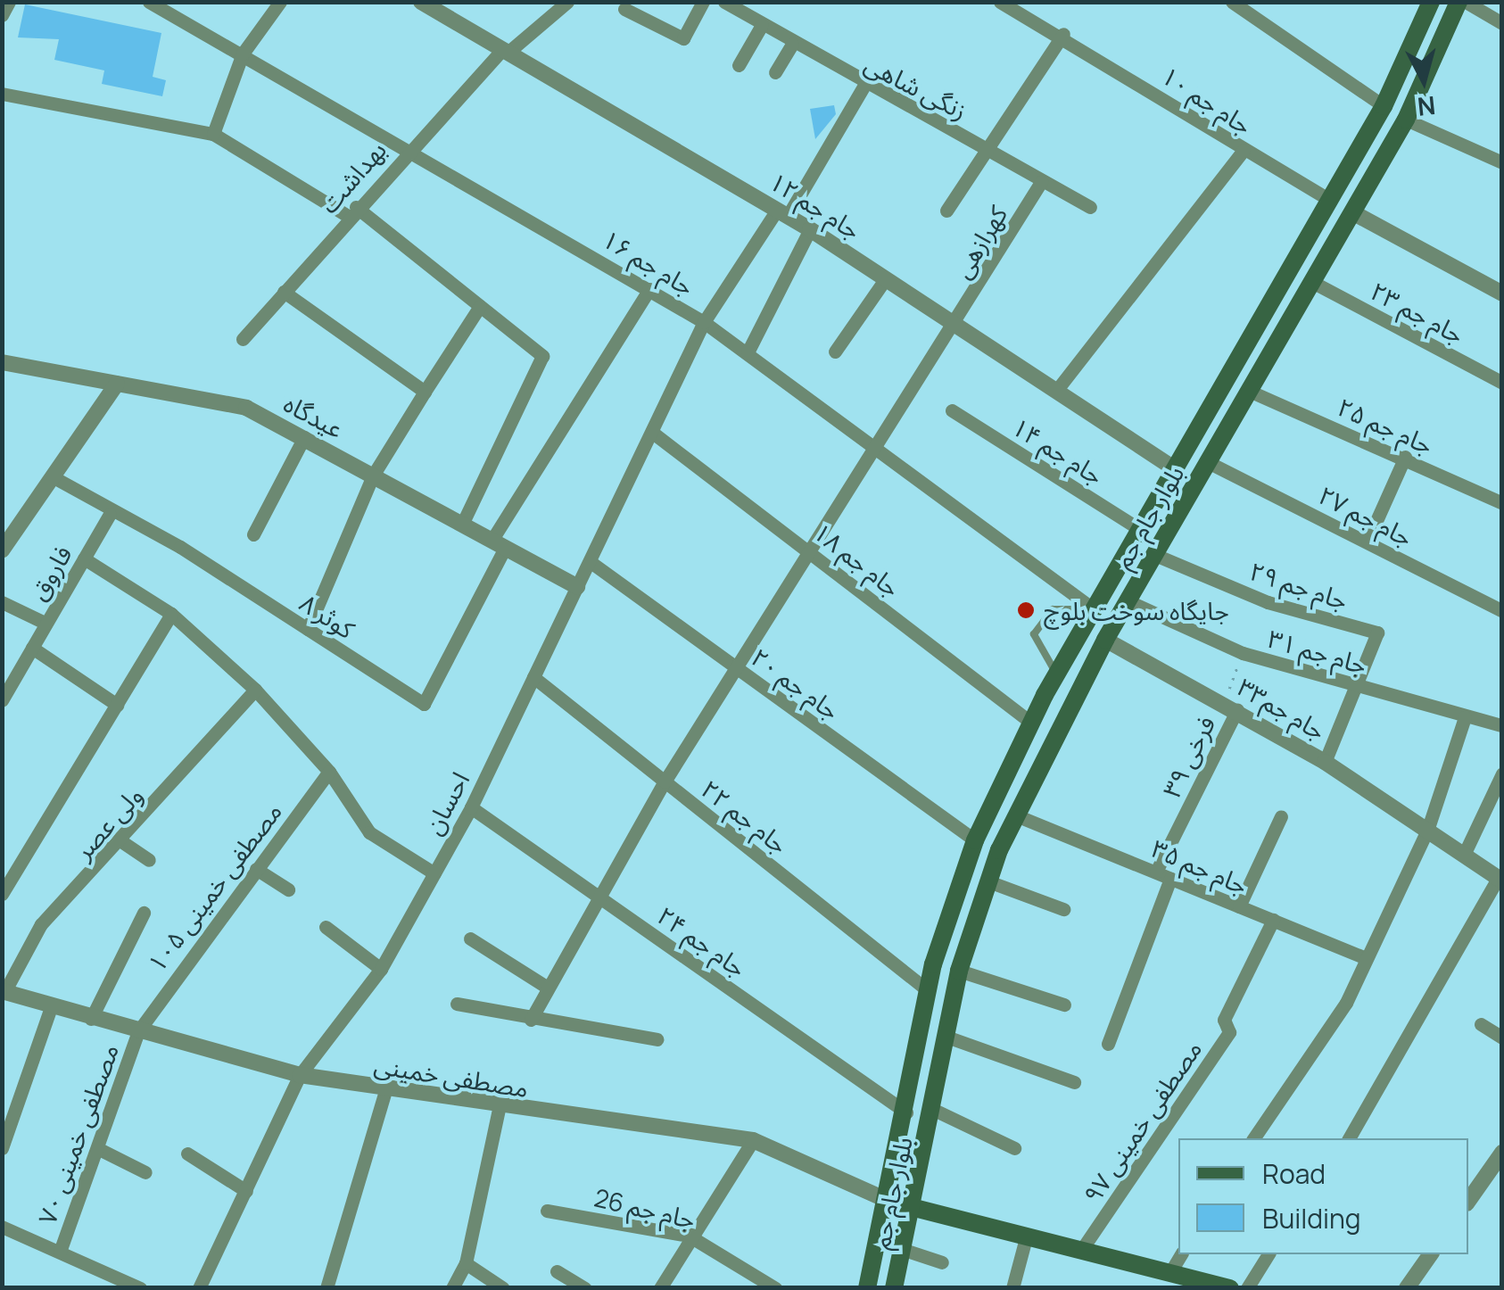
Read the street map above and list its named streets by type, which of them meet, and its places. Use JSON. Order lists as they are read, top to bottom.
{
  "streets": {
    "main road": ["بلوار جام جم"],
    "street": [
      "زنگی شاهی",
      "جام جم ۱۰",
      "بهداشت",
      "جام جم ۱۲",
      "کهرازهی",
      "جام جم ۱۶",
      "جام جم ۲۳",
      "عیدگاه",
      "جام جم ۲۵",
      "جام جم ۱۴",
      "جام جم ۲۷",
      "جام جم ۱۸",
      "فاروق",
      "جام جم ۲۹",
      "کوثر ۸",
      "جام جم ۳۱",
      "جام جم ۲۰",
      "جام جم۳۳",
      "فرخی ۳۹",
      "احسان",
      "جام جم ۲۲",
      "ولی عصر",
      "جام جم ۳۵",
      "مصطفی خمینی ۱۰۵",
      "جام جم ۲۴",
      "مصطفی خمینی",
      "مصطفی خمینی ۹۷",
      "مصطفی خمینی ۷۰",
      "جام جم 26"
    ]
  },
  "crossings": [
    ["زنگی شاهی", "کهرازهی"],
    ["زنگی شاهی", "احسان"],
    ["جام جم ۱۰", "بلوار جام جم"],
    ["بهداشت", "جام جم ۱۲"],
    ["بهداشت", "جام جم ۱۶"],
    ["جام جم ۱۲", "کهرازهی"],
    ["جام جم ۱۲", "بلوار جام جم"],
    ["جام جم ۱۲", "احسان"],
    ["کهرازهی", "جام جم ۱۶"],
    ["کهرازهی", "جام جم ۱۸"],
    ["کهرازهی", "جام جم ۲۰"],
    ["کهرازهی", "جام جم ۲۲"],
    ["کهرازهی", "جام جم ۲۴"],
    ["جام جم ۱۶", "بلوار جام جم"],
    ["جام جم ۱۶", "احسان"],
    ["جام جم ۲۳", "بلوار جام جم"],
    ["عیدگاه", "کوثر ۸"],
    ["عیدگاه", "احسان"],
    ["جام جم ۲۵", "بلوار جام جم"],
    ["جام جم ۱۴", "بلوار جام جم"],
    ["جام جم ۲۷", "بلوار جام جم"],
    ["بلوار جام جم", "جام جم ۱۸"],
    ["بلوار جام جم", "جام جم ۲۹"],
    ["بلوار جام جم", "جام جم ۳۱"],
    ["بلوار جام جم", "جام جم ۲۰"],
    ["بلوار جام جم", "جام جم۳۳"],
    ["بلوار جام جم", "جام جم ۲۲"],
    ["بلوار جام جم", "جام جم ۳۵"],
    ["بلوار جام جم", "جام جم ۲۴"],
    ["بلوار جام جم", "مصطفی خمینی"],
    ["جام جم ۱۸", "احسان"],
    ["فاروق", "کوثر ۸"],
    ["جام جم ۲۹", "جام جم ۳۱"],
    ["جام جم ۲۰", "احسان"],
    ["جام جم۳۳", "فرخی ۳۹"],
    ["فرخی ۳۹", "جام جم ۳۵"],
    ["احسان", "جام جم ۲۲"],
    ["احسان", "جام جم ۲۴"],
    ["احسان", "مصطفی خمینی"],
    ["ولی عصر", "مصطفی خمینی"],
    ["جام جم ۳۵", "مصطفی خمینی ۹۷"],
    ["مصطفی خمینی ۱۰۵", "مصطفی خمینی"],
    ["مصطفی خمینی ۱۰۵", "مصطفی خمینی ۷۰"],
    ["مصطفی خمینی", "مصطفی خمینی ۷۰"]
  ],
  "places": ["جایگاه سوخت بلوچ"],
  "legend": ["Road", "Building"],
  "north": "bottom"
}
